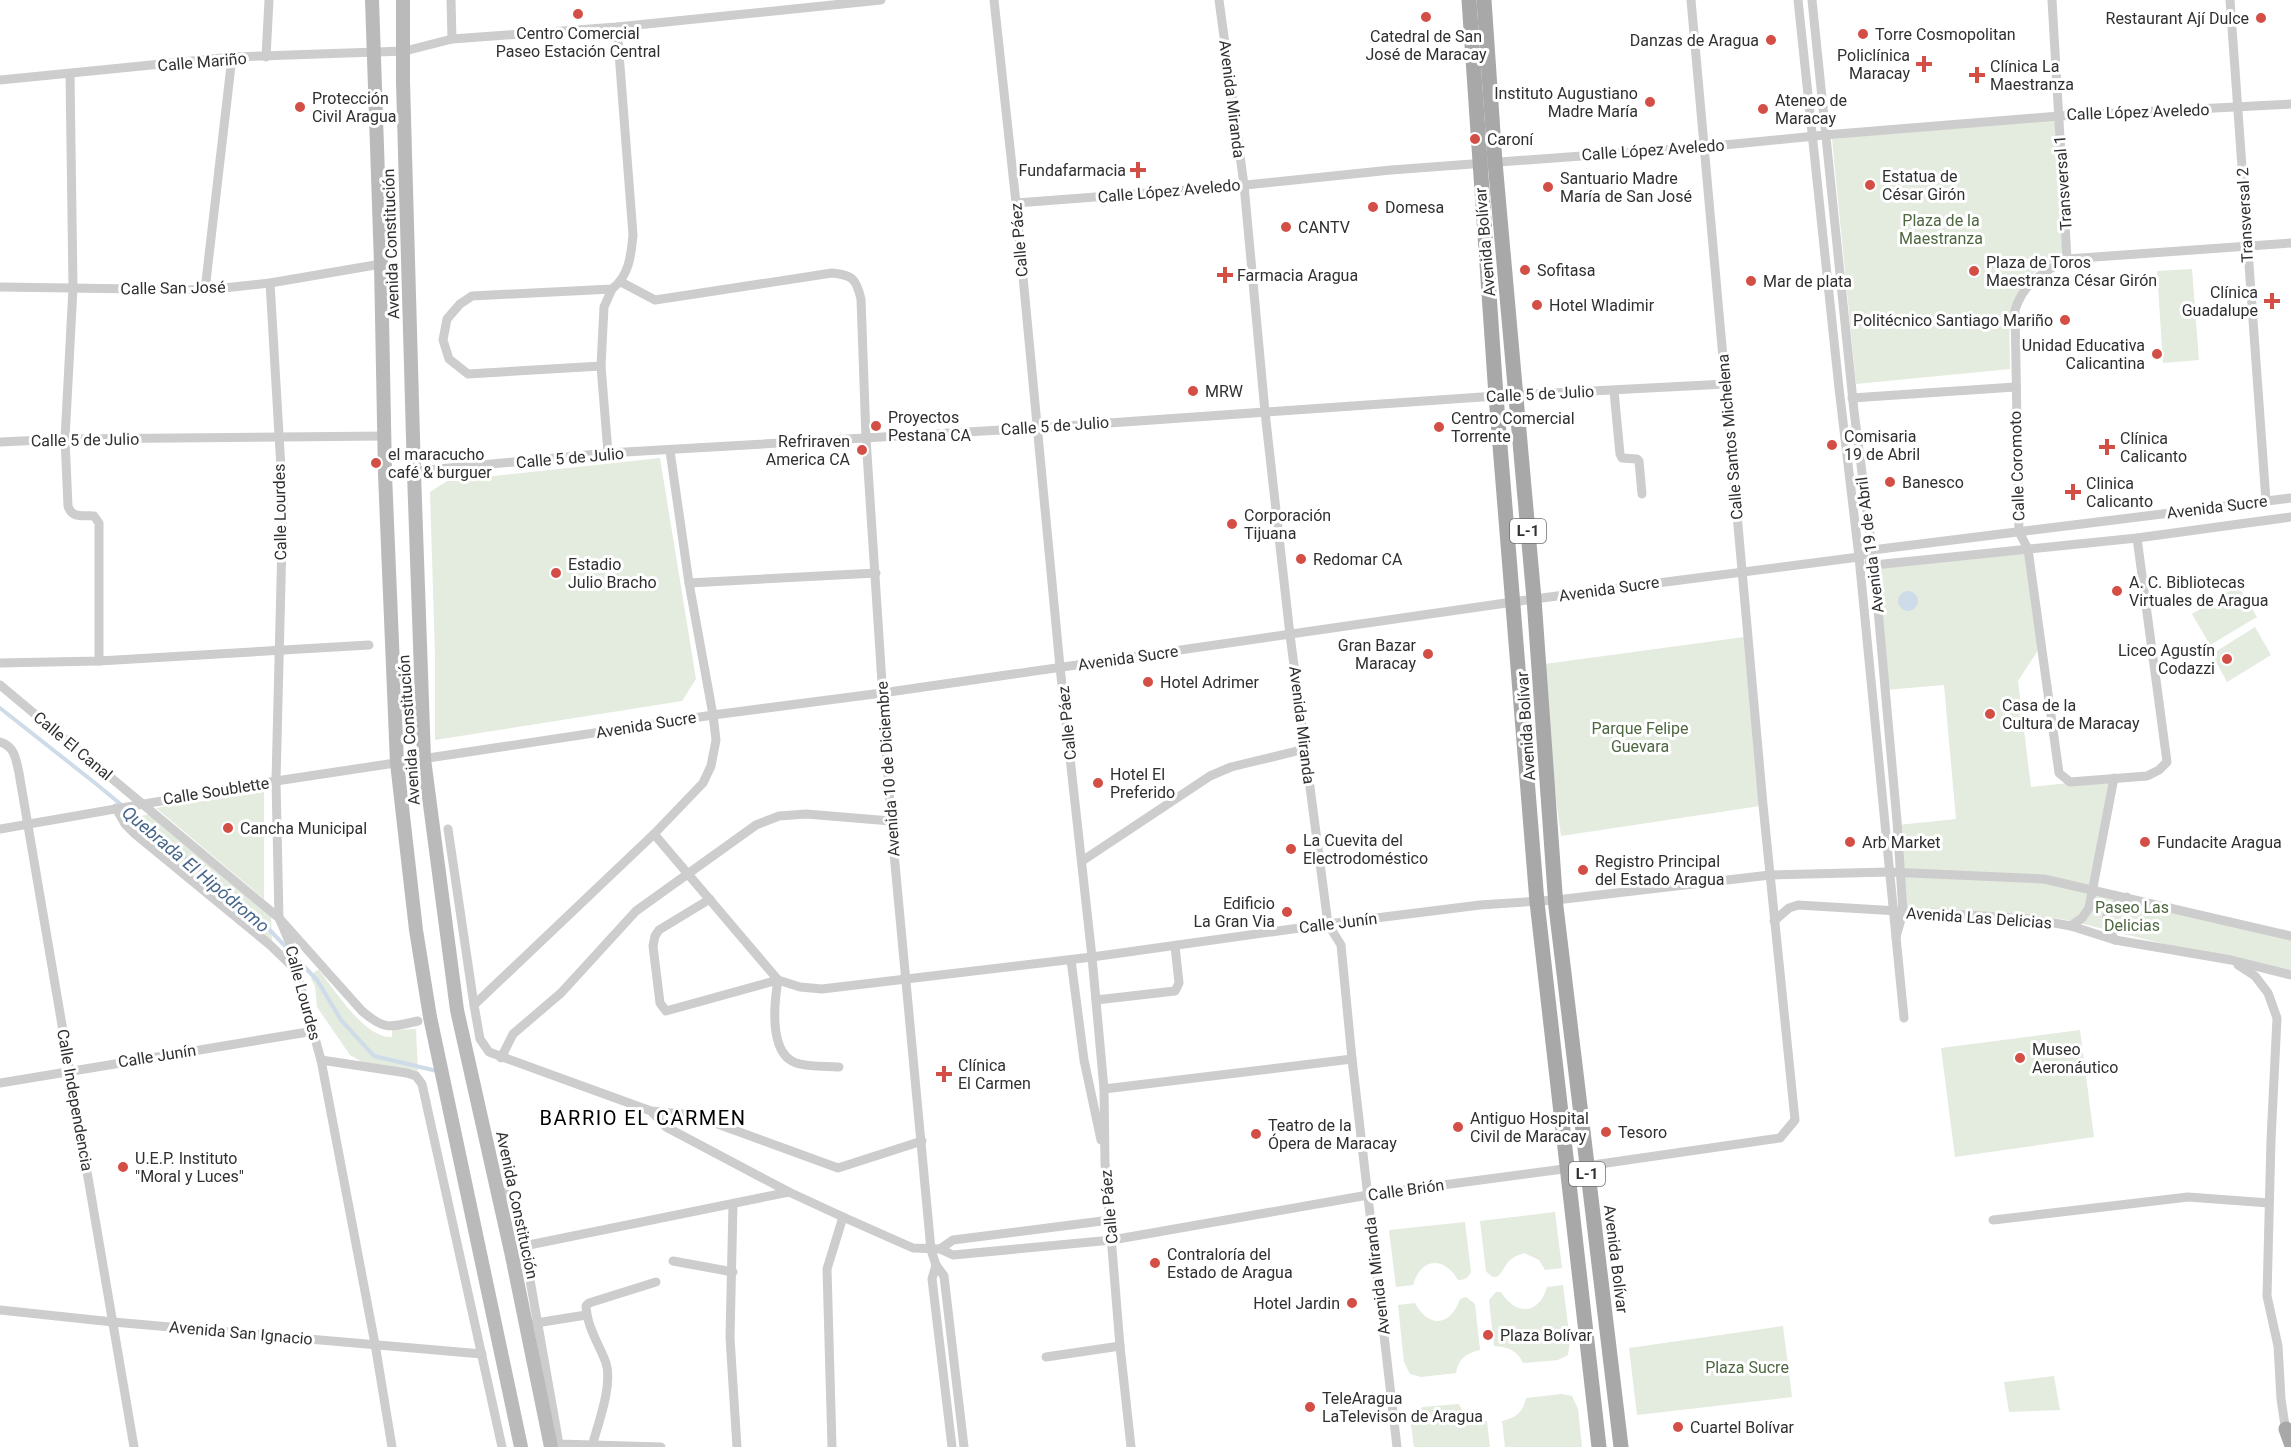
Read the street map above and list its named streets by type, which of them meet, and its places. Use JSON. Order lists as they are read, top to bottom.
{
  "streets": {
    "main road": ["Avenida Bolívar", "L-1"],
    "street": [
      "Calle Mariño",
      "Avenida Miranda",
      "Calle López Aveledo",
      "Transversal 1",
      "Transversal 2",
      "Calle Páez",
      "Avenida Constitución",
      "Calle San José",
      "Calle 5 de Julio",
      "Calle Santos Michelena",
      "Calle Coromoto",
      "Avenida Sucre",
      "Calle Lourdes",
      "Avenida 19 de Abril",
      "Calle El Canal",
      "Avenida 10 de Diciembre",
      "Calle Soublette",
      "Avenida Las Delicias",
      "Calle Junín",
      "Calle Independencia",
      "Calle Brión",
      "Avenida San Ignacio"
    ]
  },
  "crossings": [
    ["Calle Mariño", "Avenida Constitución"],
    ["Avenida Miranda", "Calle López Aveledo"],
    ["Avenida Miranda", "Calle 5 de Julio"],
    ["Avenida Miranda", "Avenida Sucre"],
    ["Avenida Miranda", "Calle Junín"],
    ["Avenida Miranda", "Calle Brión"],
    ["Calle López Aveledo", "Transversal 1"],
    ["Calle López Aveledo", "Transversal 2"],
    ["Calle López Aveledo", "Calle Páez"],
    ["Calle López Aveledo", "Avenida Bolívar"],
    ["Calle López Aveledo", "Calle Santos Michelena"],
    ["Calle López Aveledo", "Avenida 19 de Abril"],
    ["Transversal 1", "Calle Coromoto"],
    ["Transversal 2", "Calle Coromoto"],
    ["Transversal 2", "Avenida Sucre"],
    ["Calle Páez", "Calle 5 de Julio"],
    ["Calle Páez", "Avenida Sucre"],
    ["Calle Páez", "Calle Junín"],
    ["Calle Páez", "Calle Brión"],
    ["Avenida Bolívar", "Calle 5 de Julio"],
    ["Avenida Bolívar", "Avenida Sucre"],
    ["Avenida Bolívar", "Calle Junín"],
    ["Avenida Bolívar", "Calle Brión"],
    ["Avenida Constitución", "Calle San José"],
    ["Avenida Constitución", "Calle 5 de Julio"],
    ["Avenida Constitución", "Avenida Sucre"],
    ["Avenida Constitución", "Calle Soublette"],
    ["Calle San José", "Calle Lourdes"],
    ["Calle 5 de Julio", "Calle Santos Michelena"],
    ["Calle 5 de Julio", "Calle Lourdes"],
    ["Calle 5 de Julio", "Avenida 10 de Diciembre"],
    ["Calle Santos Michelena", "Avenida Sucre"],
    ["Calle Santos Michelena", "Calle Junín"],
    ["Calle Santos Michelena", "Calle Brión"],
    ["Calle Coromoto", "Avenida Sucre"],
    ["Avenida Sucre", "Avenida 19 de Abril"],
    ["Avenida Sucre", "Avenida 10 de Diciembre"],
    ["Avenida Sucre", "Calle Soublette"],
    ["Calle Lourdes", "Calle El Canal"],
    ["Calle Lourdes", "Calle Soublette"],
    ["Calle Lourdes", "Calle Junín"],
    ["Calle Lourdes", "Avenida San Ignacio"],
    ["Avenida 19 de Abril", "Avenida Las Delicias"],
    ["Calle El Canal", "Calle Soublette"],
    ["Avenida 10 de Diciembre", "Calle Junín"],
    ["Avenida 10 de Diciembre", "Calle Brión"],
    ["Calle Soublette", "Calle Independencia"],
    ["Avenida Las Delicias", "Calle Brión"],
    ["Calle Junín", "Calle Independencia"],
    ["Calle Junín", "Calle Brión"],
    ["Calle Independencia", "Avenida San Ignacio"]
  ],
  "districts": ["BARRIO EL CARMEN"],
  "water": ["Quebrada El Hipódromo"],
  "parks": [
    "Plaza de la Maestranza",
    "Parque Felipe Guevara",
    "Paseo Las Delicias",
    "Plaza Sucre"
  ],
  "places": {
    "other": [
      "Centro Comercial Paseo Estación Central",
      "Catedral de San José de Maracay",
      "Restaurant Ají Dulce",
      "Torre Cosmopolitan",
      "Danzas de Aragua",
      "Instituto Augustiano Madre María",
      "Protección Civil Aragua",
      "Ateneo de Maracay",
      "Caroní",
      "Estatua de César Girón",
      "Santuario Madre María de San José",
      "Domesa",
      "CANTV",
      "Sofitasa",
      "Plaza de Toros Maestranza César Girón",
      "Mar de plata",
      "Hotel Wladimir",
      "Politécnico Santiago Mariño",
      "Unidad Educativa Calicantina",
      "MRW",
      "Proyectos Pestana CA",
      "Centro Comercial Torrente",
      "Comisaria 19 de Abril",
      "Refriraven America CA",
      "el maracucho café & burguer",
      "Banesco",
      "Corporación Tijuana",
      "Redomar CA",
      "Estadio Julio Bracho",
      "A. C. Bibliotecas Virtuales de Aragua",
      "Gran Bazar Maracay",
      "Liceo Agustín Codazzi",
      "Hotel Adrimer",
      "Casa de la Cultura de Maracay",
      "Hotel El Preferido",
      "Cancha Municipal",
      "Arb Market",
      "Fundacite Aragua",
      "La Cuevita del Electrodoméstico",
      "Registro Principal del Estado Aragua",
      "Edificio La Gran Via",
      "Museo Aeronáutico",
      "Antiguo Hospital Civil de Maracay",
      "Tesoro",
      "Teatro de la Ópera de Maracay",
      "U.E.P. Instituto \"Moral y Luces\"",
      "Contraloría del Estado de Aragua",
      "Hotel Jardin",
      "Plaza Bolívar",
      "TeleAragua LaTelevison de Aragua",
      "Cuartel Bolívar"
    ],
    "health": [
      "Policlínica Maracay",
      "Clínica La Maestranza",
      "Fundafarmacia",
      "Farmacia Aragua",
      "Clínica Guadalupe",
      "Clínica Calicanto",
      "Clinica Calicanto",
      "Clínica El Carmen"
    ]
  }
}
